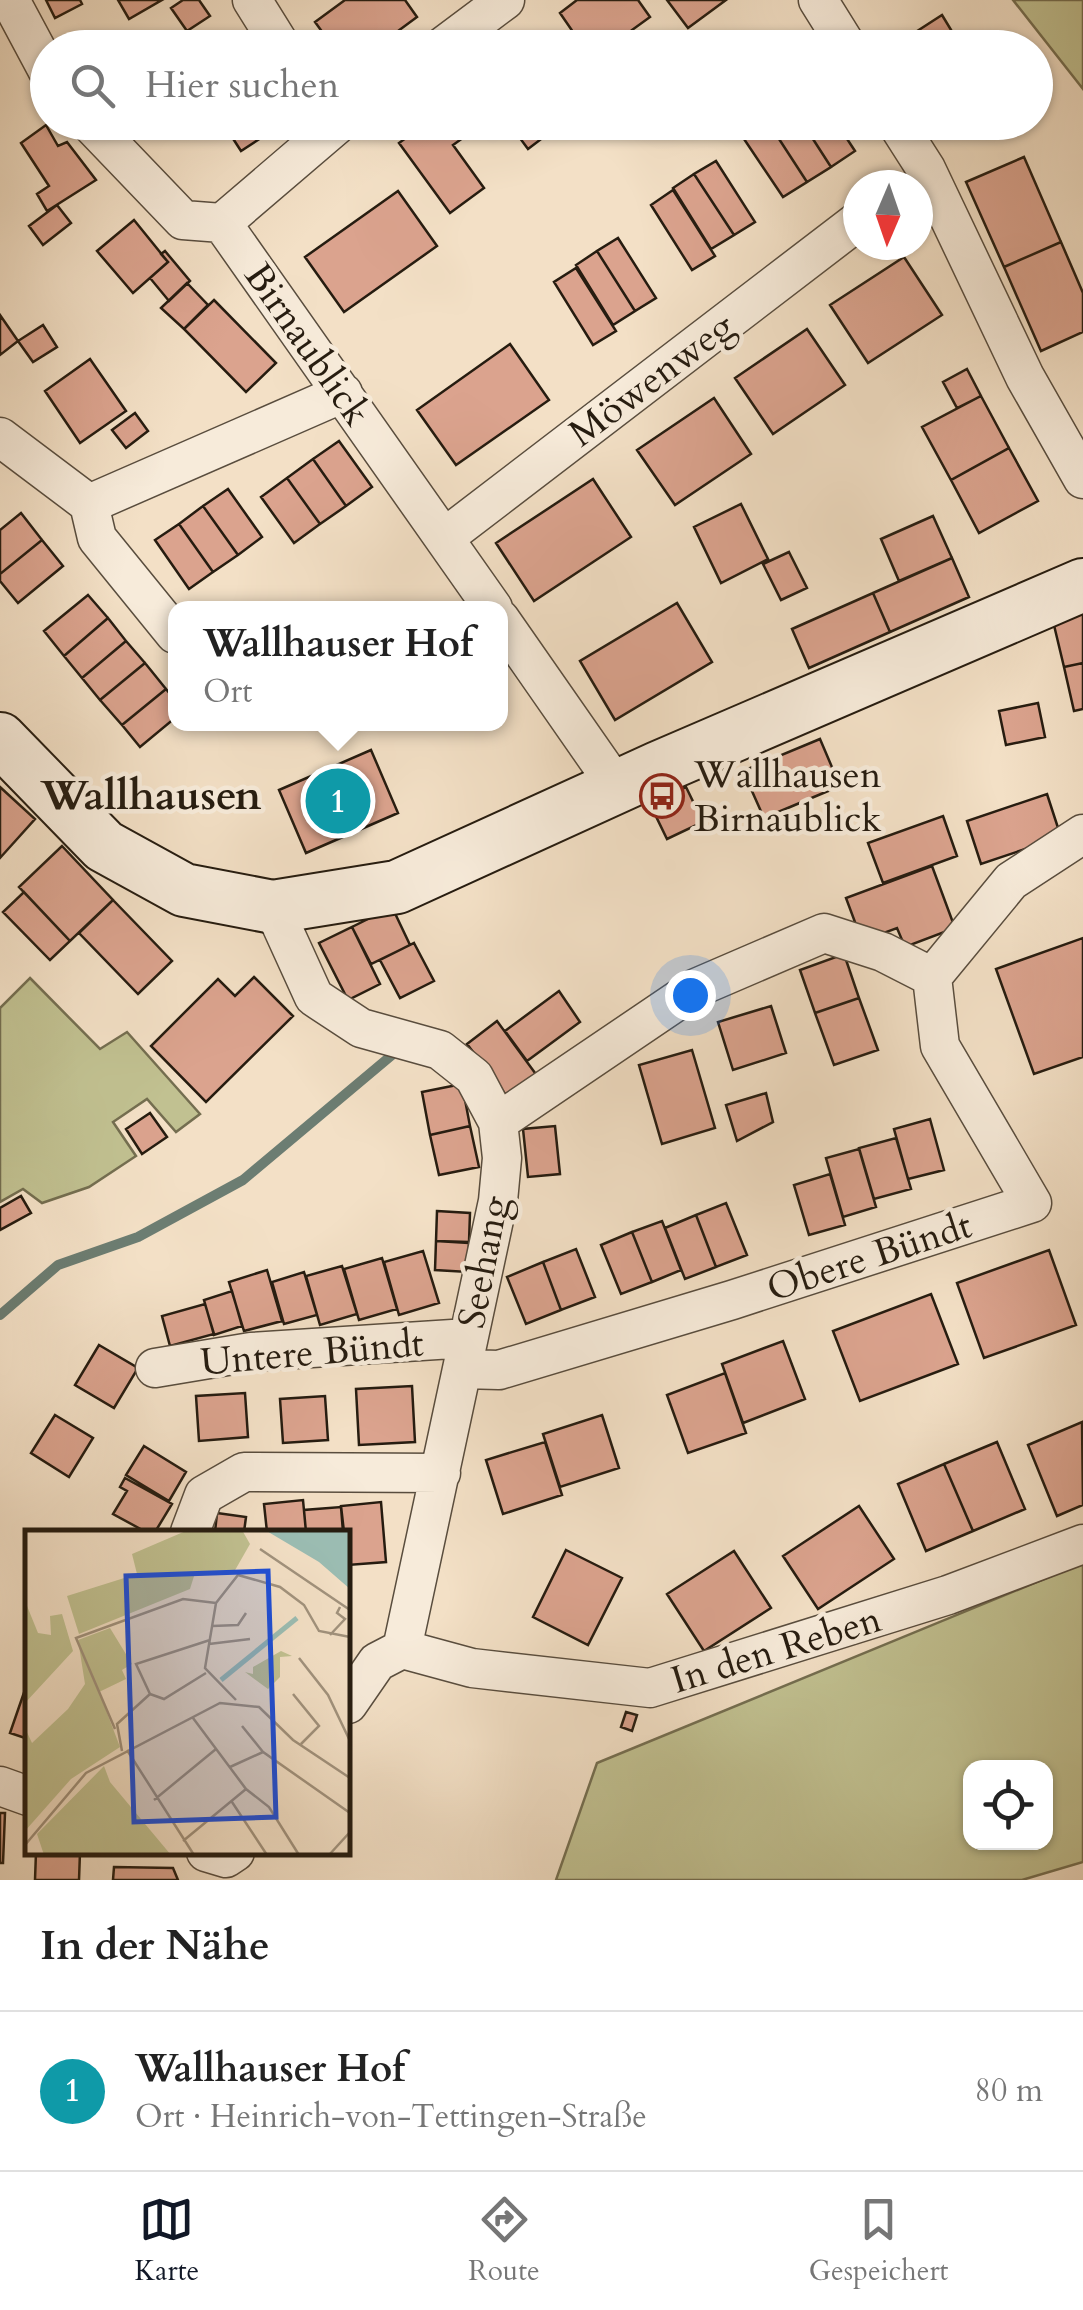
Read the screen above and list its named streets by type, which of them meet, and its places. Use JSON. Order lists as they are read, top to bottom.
{
  "streets": {
    "street": [
      "Birnaublick",
      "Möwenweg",
      "Obere Bündt",
      "Seehang",
      "Untere Bündt",
      "In den Reben"
    ]
  },
  "crossings": [
    ["Birnaublick", "Möwenweg"],
    ["Obere Bündt", "Seehang"],
    ["Obere Bündt", "Untere Bündt"],
    ["Seehang", "Untere Bündt"],
    ["Seehang", "In den Reben"]
  ],
  "districts": ["Wallhausen"],
  "places": {
    "bus stop": ["Wallhausen Birnaublick"]
  },
  "north": "bottom",
  "page": {
    "search": "Hier suchen",
    "popup": ["Wallhauser Hof", "Ort"],
    "pins": "1",
    "heading": "In der Nähe",
    "list": [
      {
        "mark": "1",
        "name": "Wallhauser Hof",
        "note": "Ort · Heinrich-von-Tettingen-Straße",
        "value": "80 m"
      }
    ],
    "nav": ["Karte", "Route", "Gespeichert"]
  }
}
